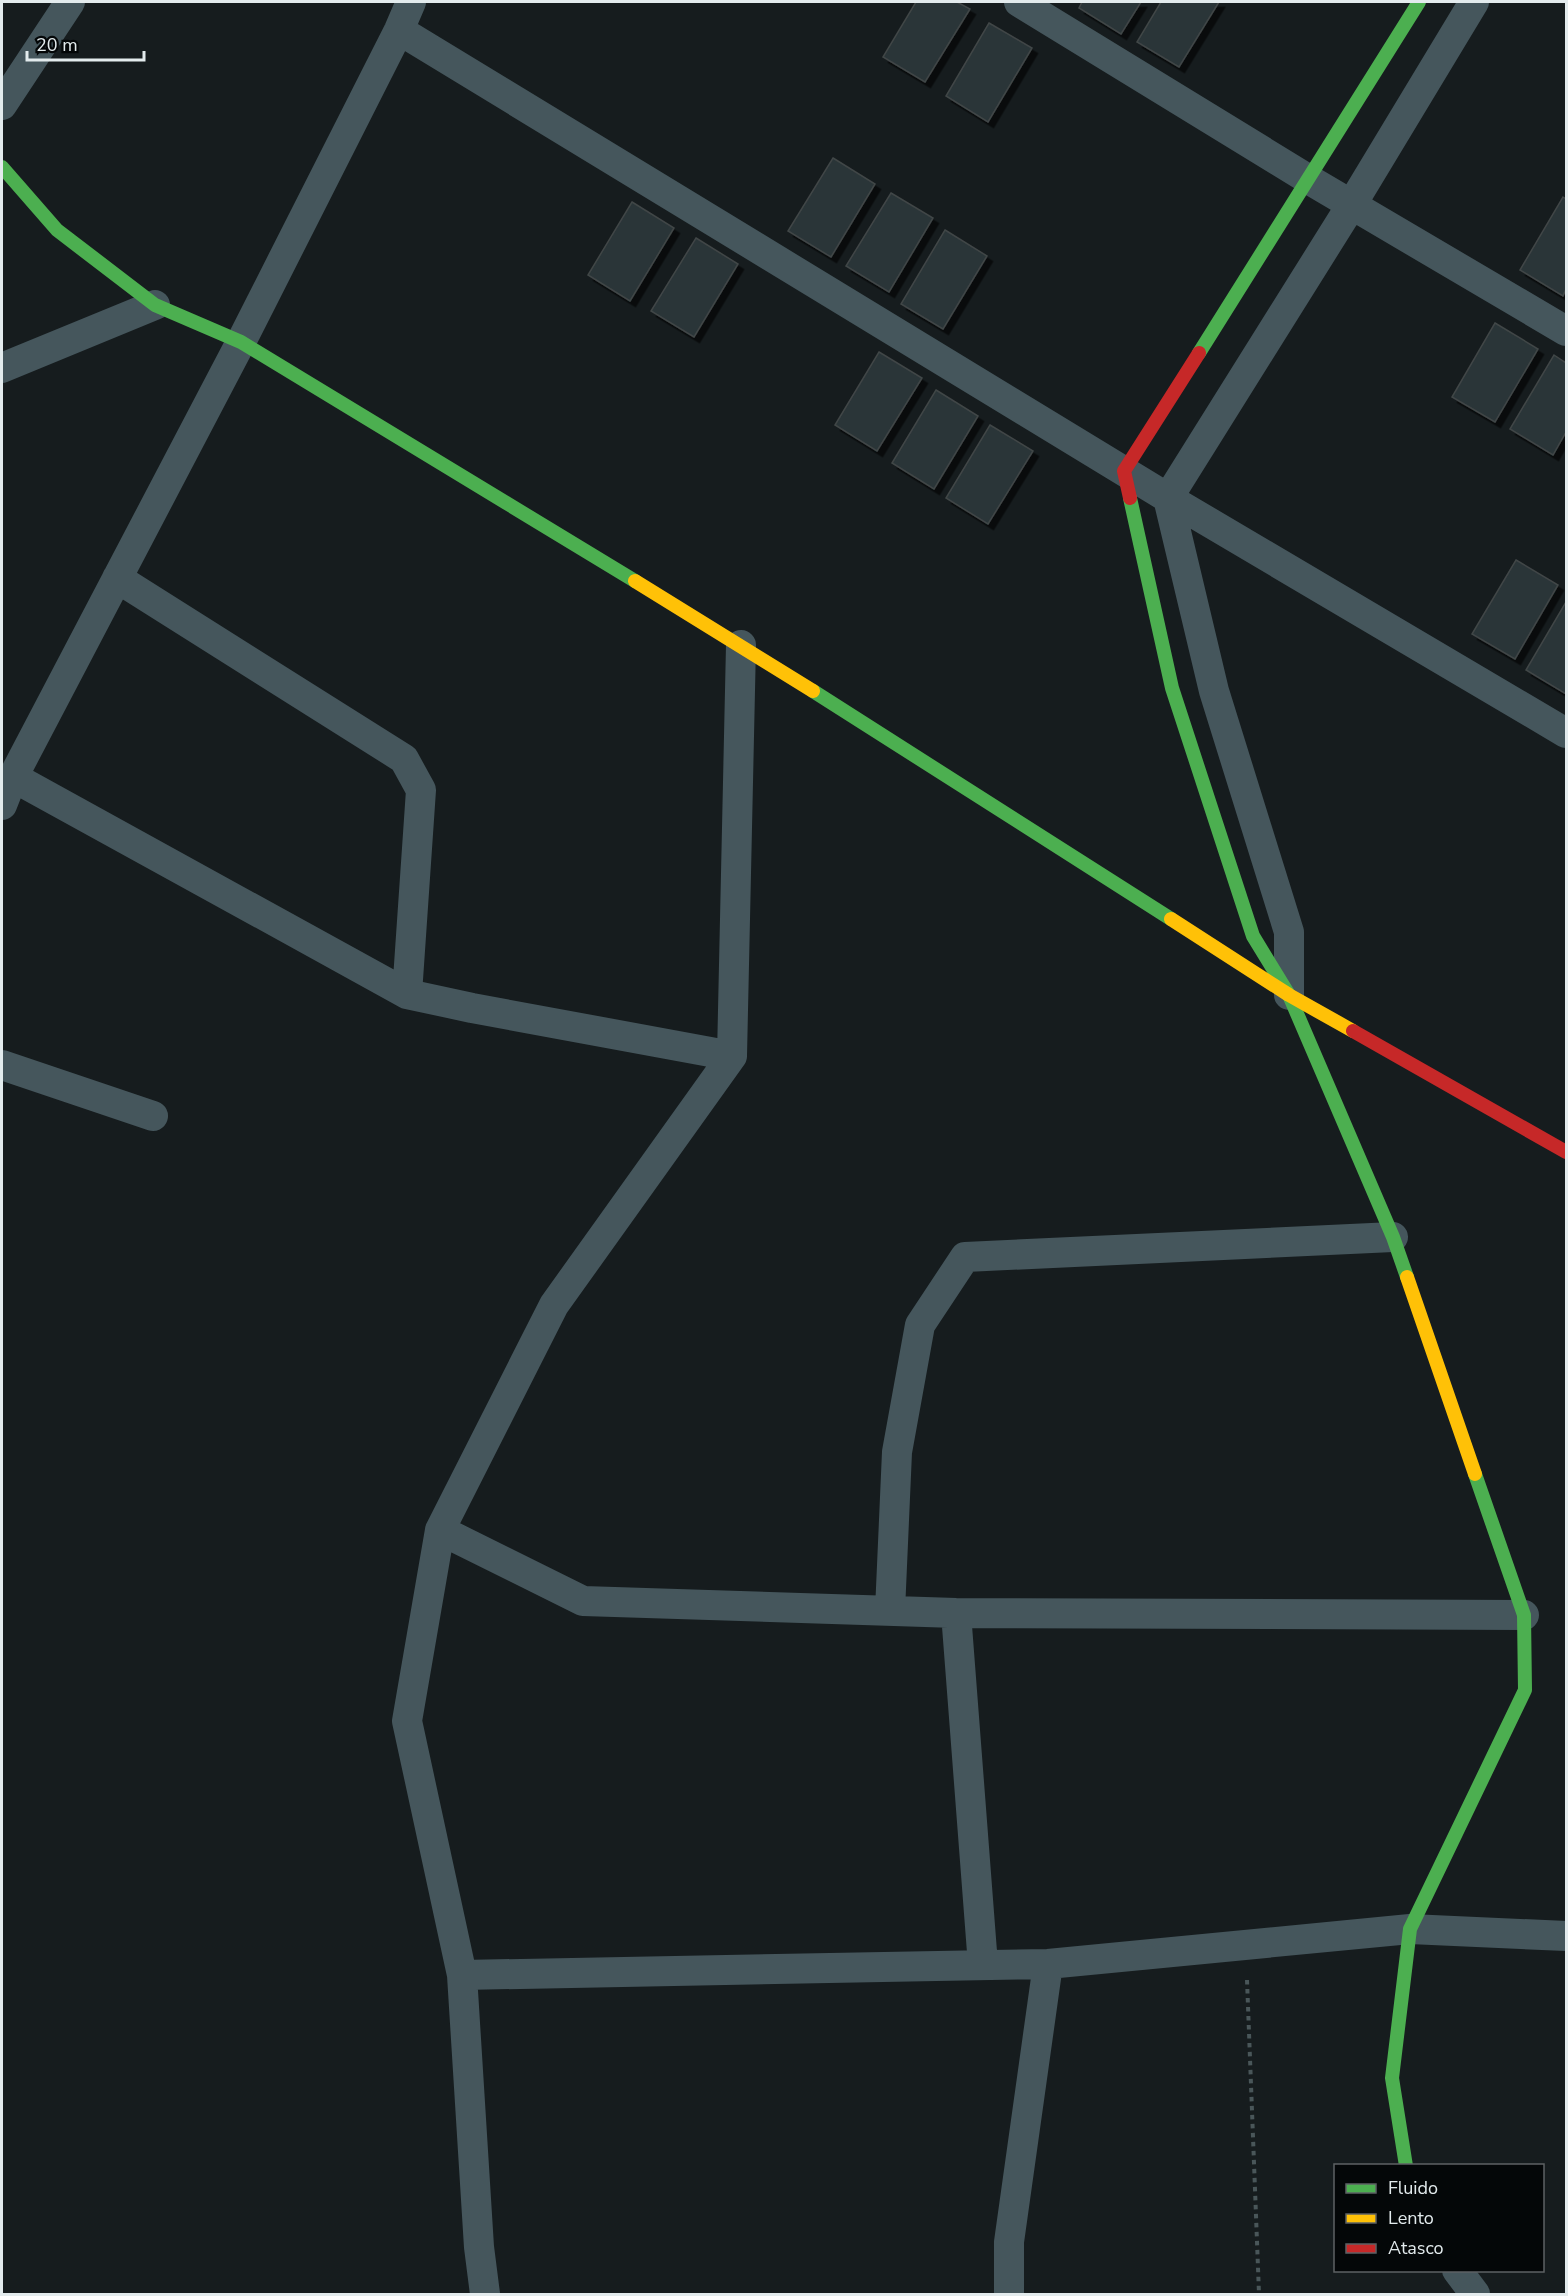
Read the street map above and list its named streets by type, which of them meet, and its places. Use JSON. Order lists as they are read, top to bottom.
{
  "legend": ["Fluido", "Lento", "Atasco"],
  "scale_bar": "20 m"
}
